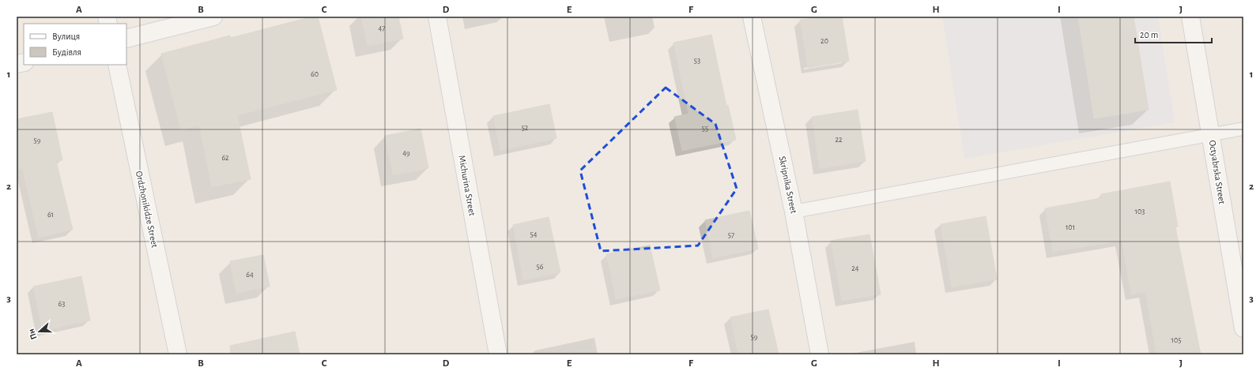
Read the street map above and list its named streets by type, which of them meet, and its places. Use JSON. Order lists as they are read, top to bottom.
{
  "streets": {
    "street": [
      "Octyabrska Street",
      "Skripnika Street",
      "Michurina Street",
      "Ordzhonikidze Street"
    ]
  },
  "house_numbers": [
    "47",
    "20",
    "53",
    "60",
    "52",
    "55",
    "22",
    "59",
    "49",
    "62",
    "103",
    "61",
    "101",
    "54",
    "57",
    "56",
    "24",
    "64",
    "63",
    "59",
    "105"
  ],
  "legend": ["Вулиця", "Будівля"],
  "scale_bar": "20 m",
  "north": "left",
  "grid": {
    "columns": [
      "A",
      "B",
      "C",
      "D",
      "E",
      "F",
      "G",
      "H",
      "I",
      "J"
    ],
    "rows": ["1", "2", "3"]
  }
}
